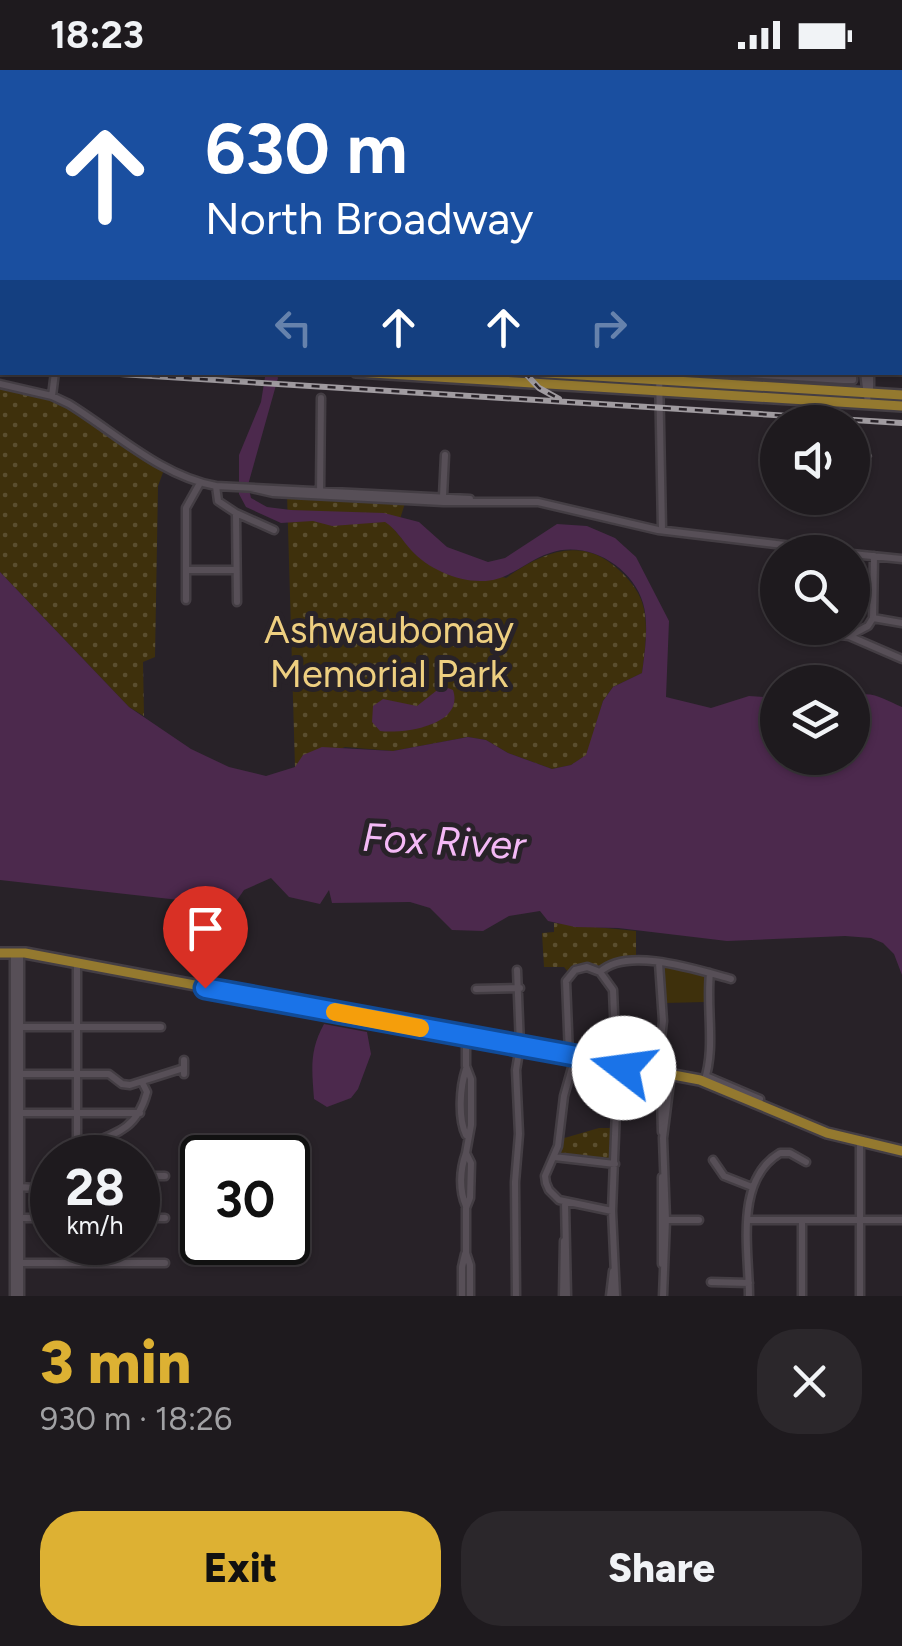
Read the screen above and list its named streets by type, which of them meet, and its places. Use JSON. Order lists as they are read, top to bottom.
{
  "water": ["Fox River"],
  "parks": ["Ashwaubomay Memorial Park"],
  "page": {
    "status": "18:23",
    "turn": ["630 m", "North Broadway"],
    "speed": "28 km/h",
    "limit": "30",
    "heading": ["3 min", "930 m · 18:26"],
    "buttons": ["Exit", "Share"]
  }
}
